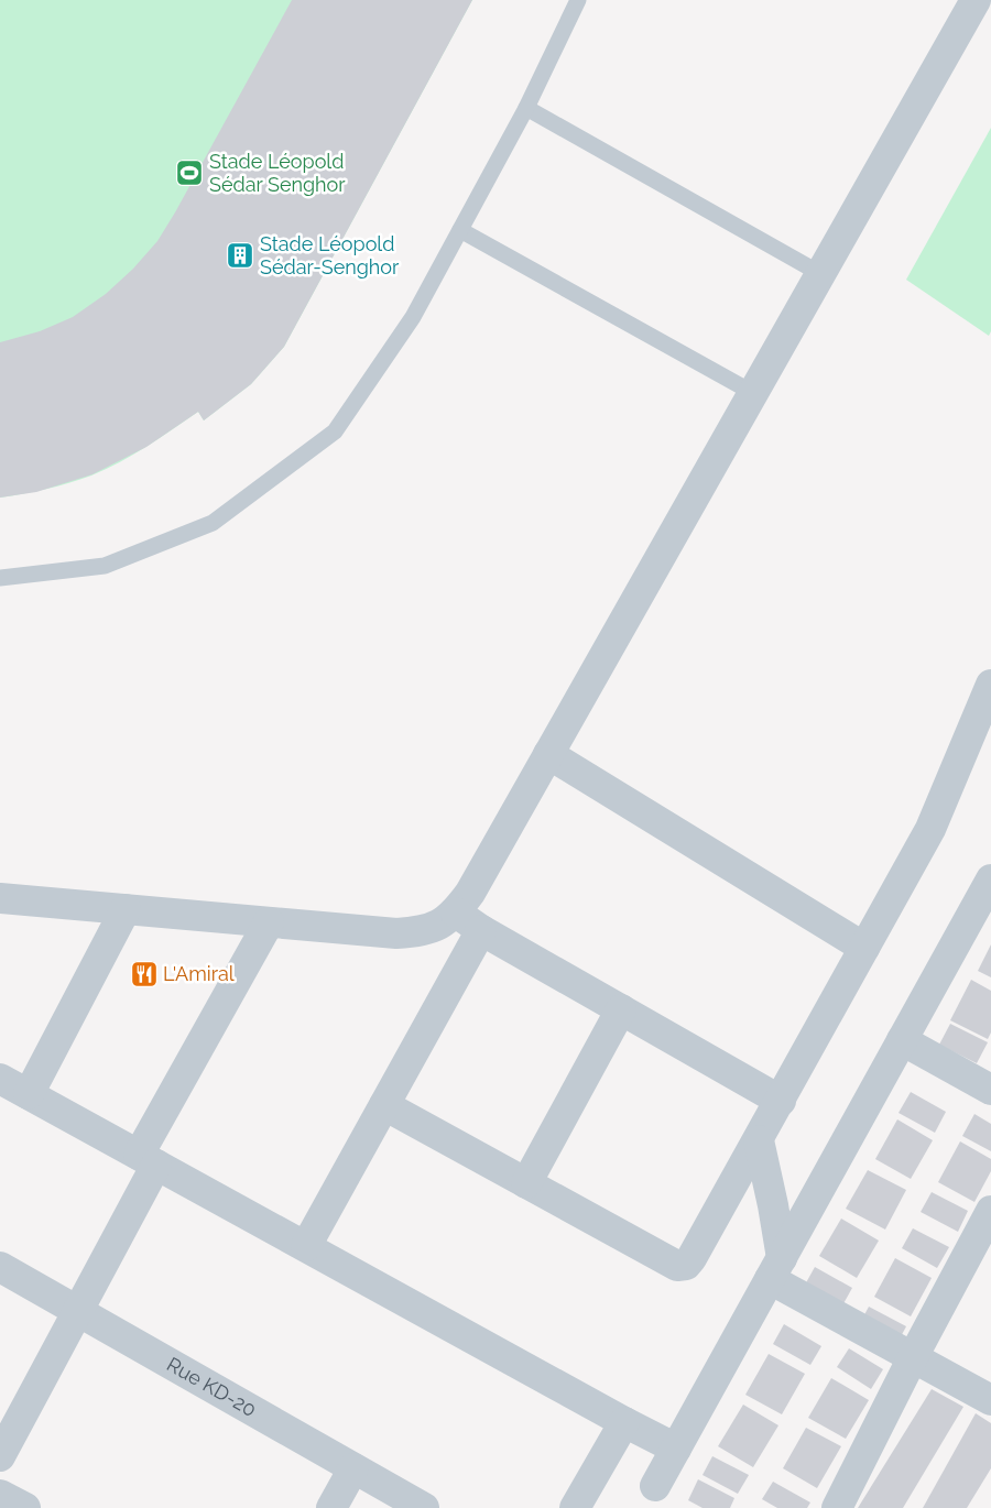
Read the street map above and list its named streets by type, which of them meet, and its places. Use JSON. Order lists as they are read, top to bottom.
{
  "streets": {
    "street": ["Rue KD-20"]
  },
  "places": {
    "sports": ["Stade Léopold Sédar Senghor"],
    "building": ["Stade Léopold Sédar-Senghor"],
    "restaurant": ["L'Amiral"]
  }
}
